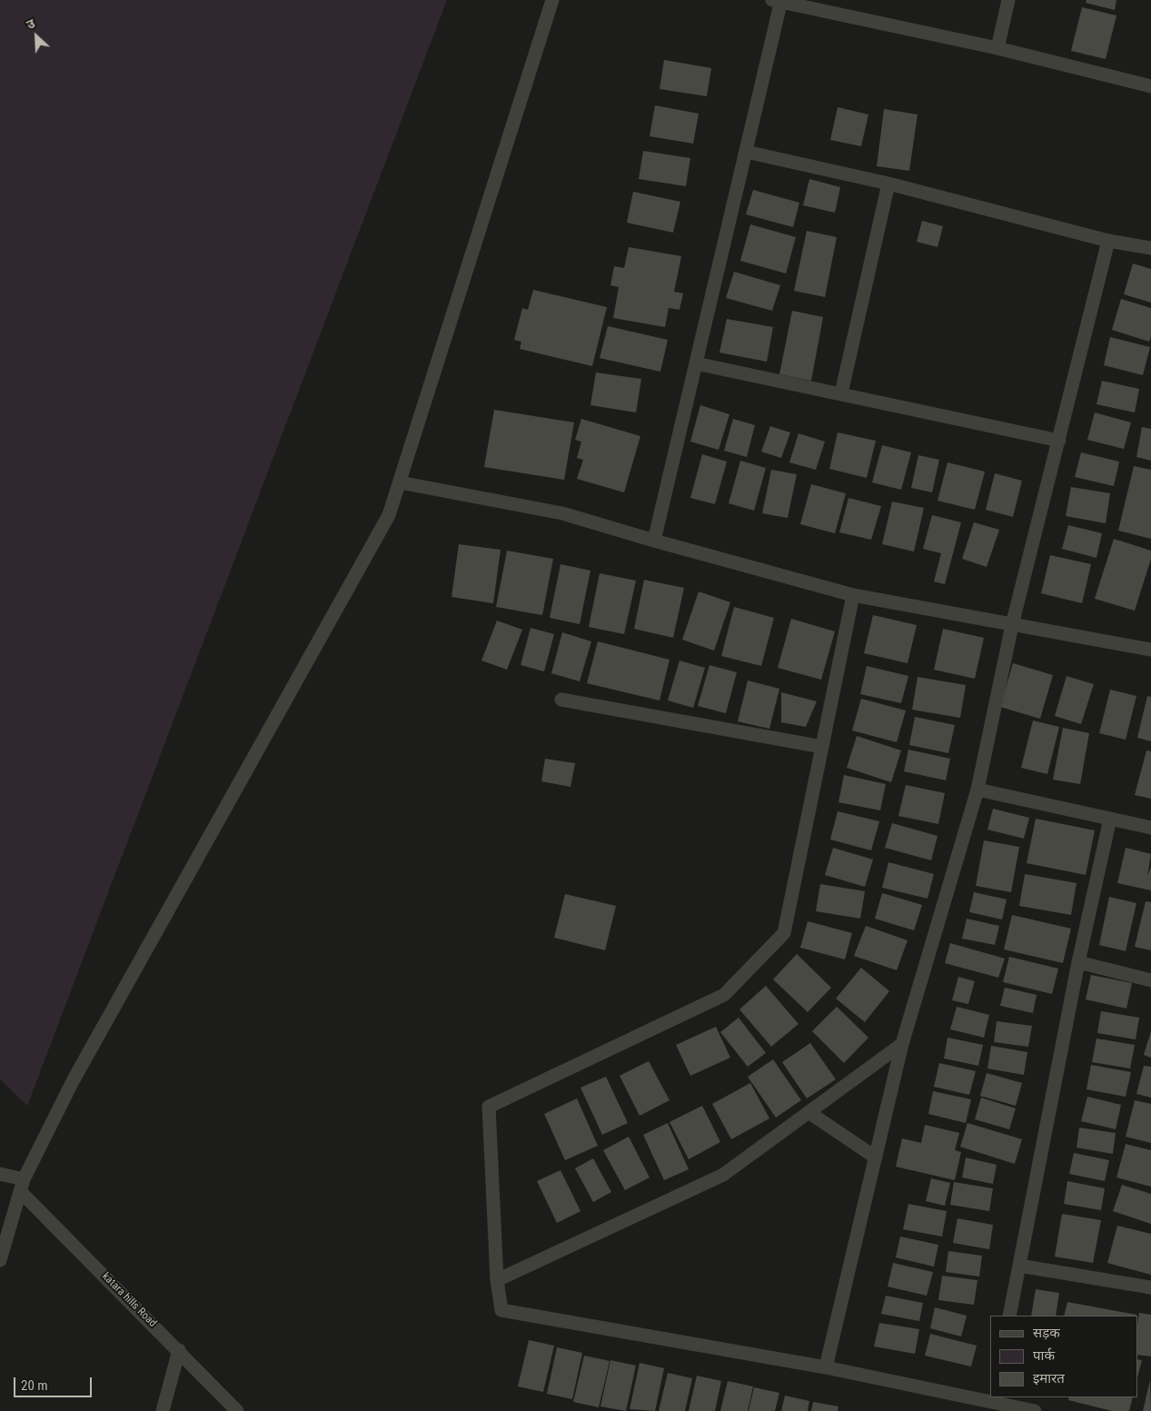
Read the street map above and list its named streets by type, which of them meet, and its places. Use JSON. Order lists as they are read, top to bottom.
{
  "streets": {
    "street": ["katara hills Road"]
  },
  "legend": ["सड़क", "पार्क", "इमारत"],
  "scale_bar": "20 m",
  "north": "top left"
}
